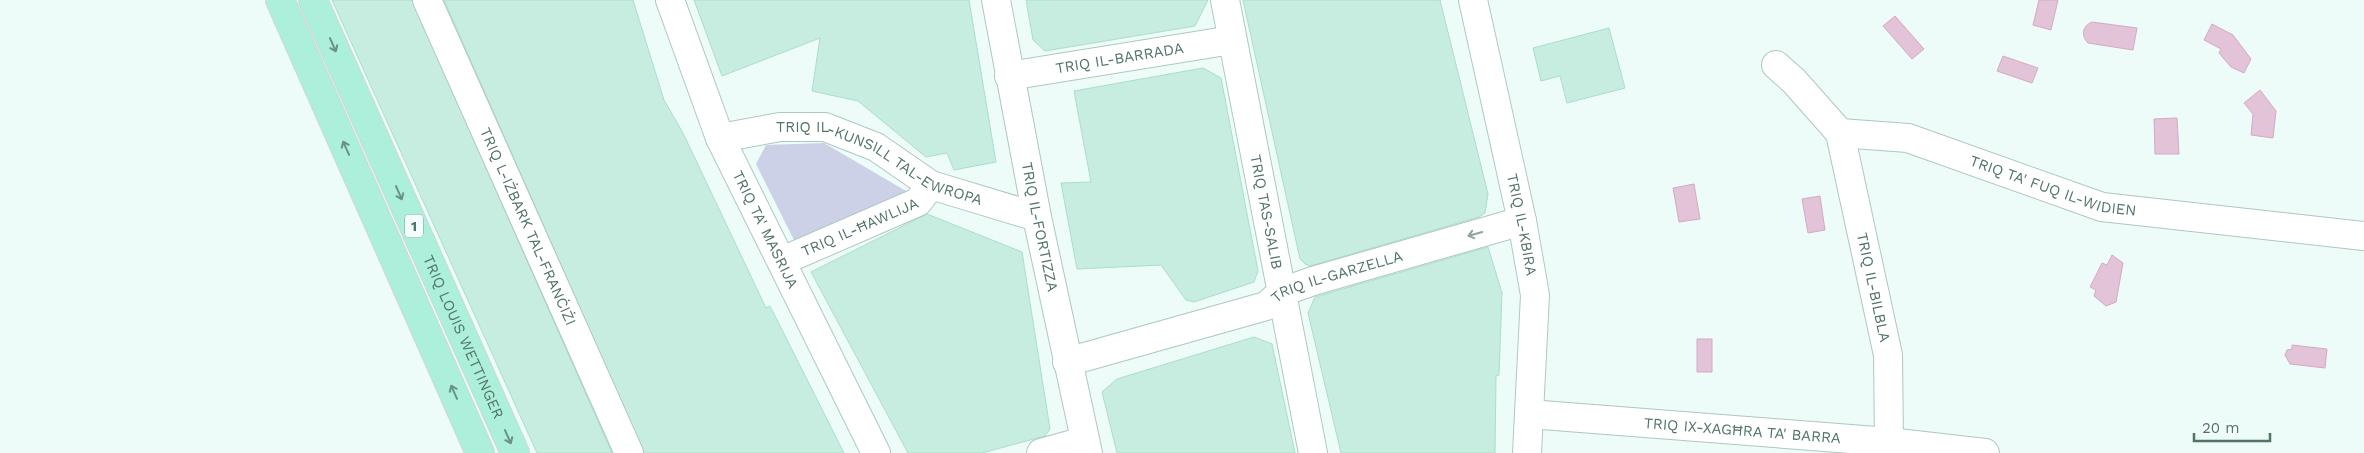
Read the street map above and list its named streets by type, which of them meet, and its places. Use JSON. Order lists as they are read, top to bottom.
{
  "streets": {
    "highway": ["1", "TRIQ LOUIS WETTINGER"],
    "street": [
      "TRIQ IL-BARRADA",
      "TRIQ IL-KUNSILL TAL-EWROPA",
      "TRIQ TA' FUQ IL-WIDIEN",
      "TRIQ TAS-SALIB",
      "TRIQ IL-KBIRA",
      "TRIQ L-IŻBARK TAL-FRANĊIŻI",
      "TRIQ IL-ĦAWLIJA",
      "TRIQ IL-FORTIZZA",
      "TRIQ TA' MASRIJA",
      "TRIQ IL-GARZELLA",
      "TRIQ IL-BILBLA",
      "TRIQ IX-XAGĦRA TA' BARRA"
    ]
  },
  "crossings": [
    ["TRIQ IL-BARRADA", "TRIQ TAS-SALIB"],
    ["TRIQ IL-BARRADA", "TRIQ IL-FORTIZZA"],
    ["TRIQ IL-KUNSILL TAL-EWROPA", "TRIQ IL-ĦAWLIJA"],
    ["TRIQ IL-KUNSILL TAL-EWROPA", "TRIQ IL-FORTIZZA"],
    ["TRIQ IL-KUNSILL TAL-EWROPA", "TRIQ TA' MASRIJA"],
    ["TRIQ TA' FUQ IL-WIDIEN", "TRIQ IL-BILBLA"],
    ["TRIQ TAS-SALIB", "TRIQ IL-GARZELLA"],
    ["TRIQ IL-KBIRA", "TRIQ IL-GARZELLA"],
    ["TRIQ IL-KBIRA", "TRIQ IX-XAGĦRA TA' BARRA"],
    ["TRIQ IL-ĦAWLIJA", "TRIQ TA' MASRIJA"],
    ["TRIQ IL-FORTIZZA", "TRIQ IL-GARZELLA"],
    ["TRIQ IL-BILBLA", "TRIQ IX-XAGĦRA TA' BARRA"]
  ],
  "one_way": ["TRIQ IL-GARZELLA"],
  "scale_bar": "20 m"
}
